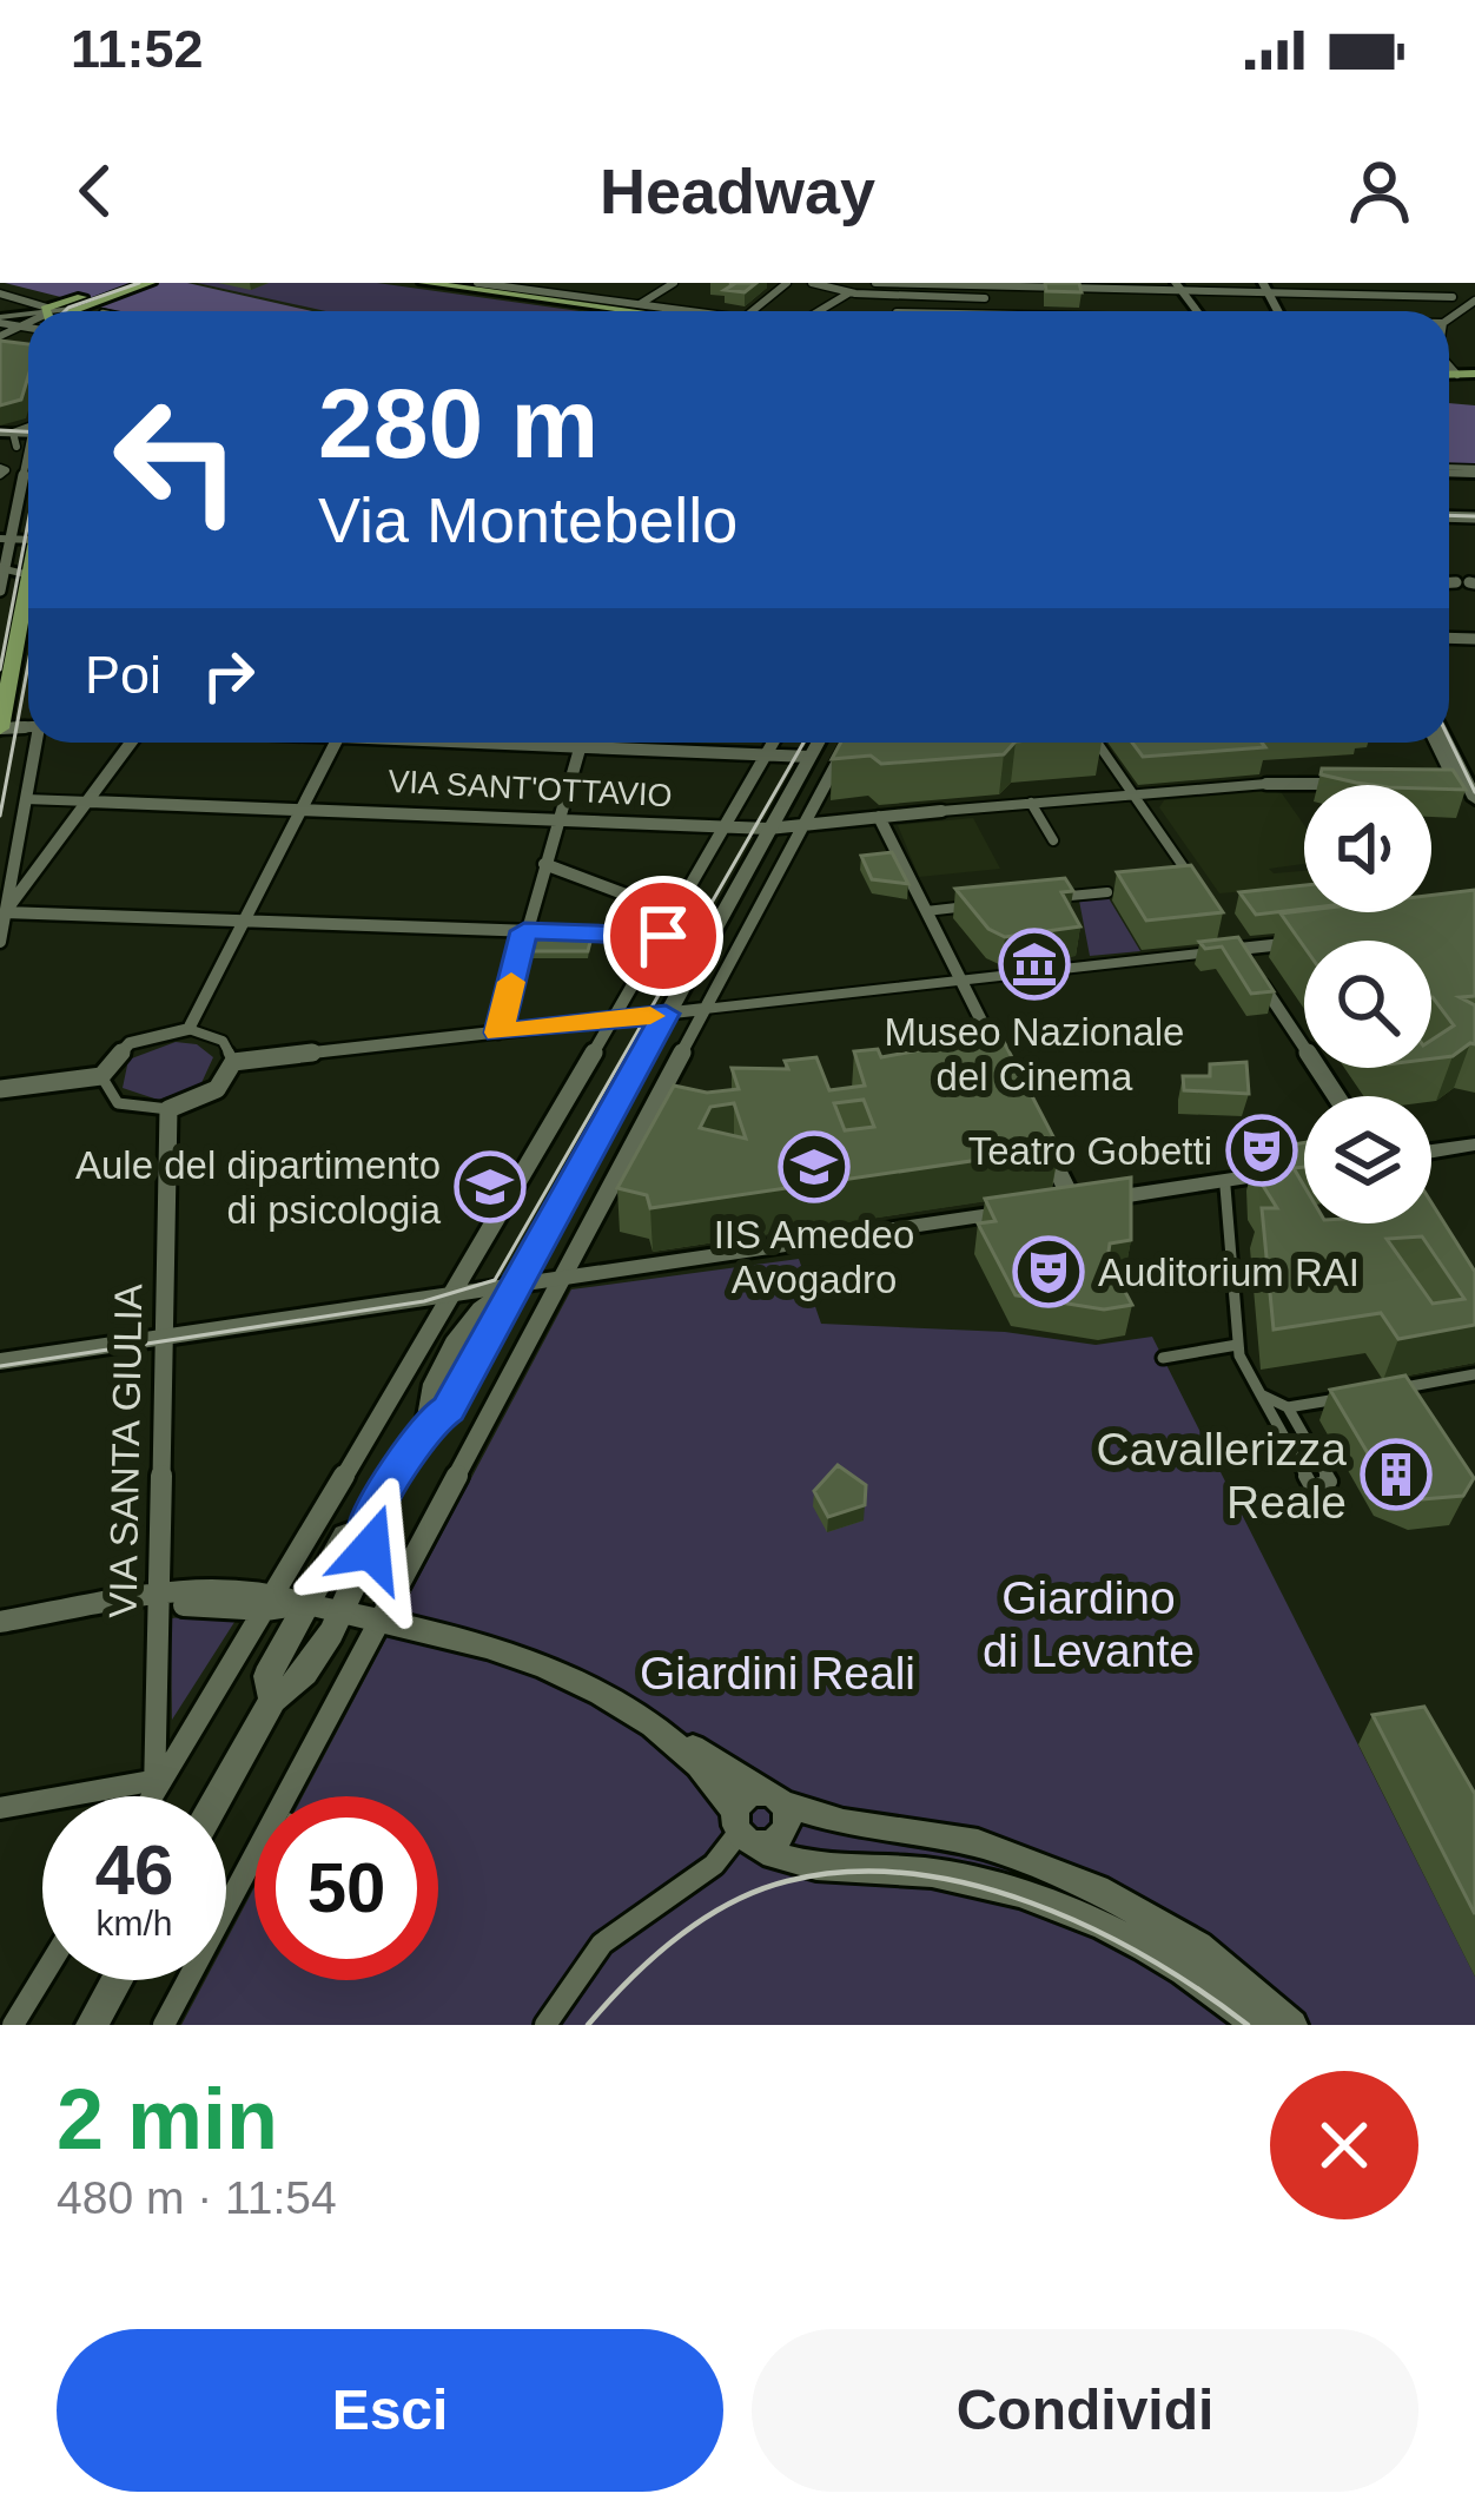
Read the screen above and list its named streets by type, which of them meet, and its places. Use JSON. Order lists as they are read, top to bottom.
{
  "streets": {
    "street": ["VIA SANT'OTTAVIO", "VIA SANTA GIULIA"]
  },
  "parks": ["Giardino di Levante", "Giardini Reali"],
  "places": {
    "museum": ["Museo Nazionale del Cinema"],
    "theatre": ["Teatro Gobetti", "Auditorium RAI"],
    "school or university": ["IIS Amedeo Avogadro", "Aule del dipartimento di psicologia"],
    "building": ["Cavallerizza Reale"]
  },
  "page": {
    "status": "11:52",
    "header": "Headway",
    "turn": ["280 m", "Via Montebello"],
    "then": "Poi",
    "speed": "46 km/h",
    "limit": "50",
    "heading": ["2 min", "480 m · 11:54"],
    "buttons": ["Esci", "Condividi"]
  }
}
